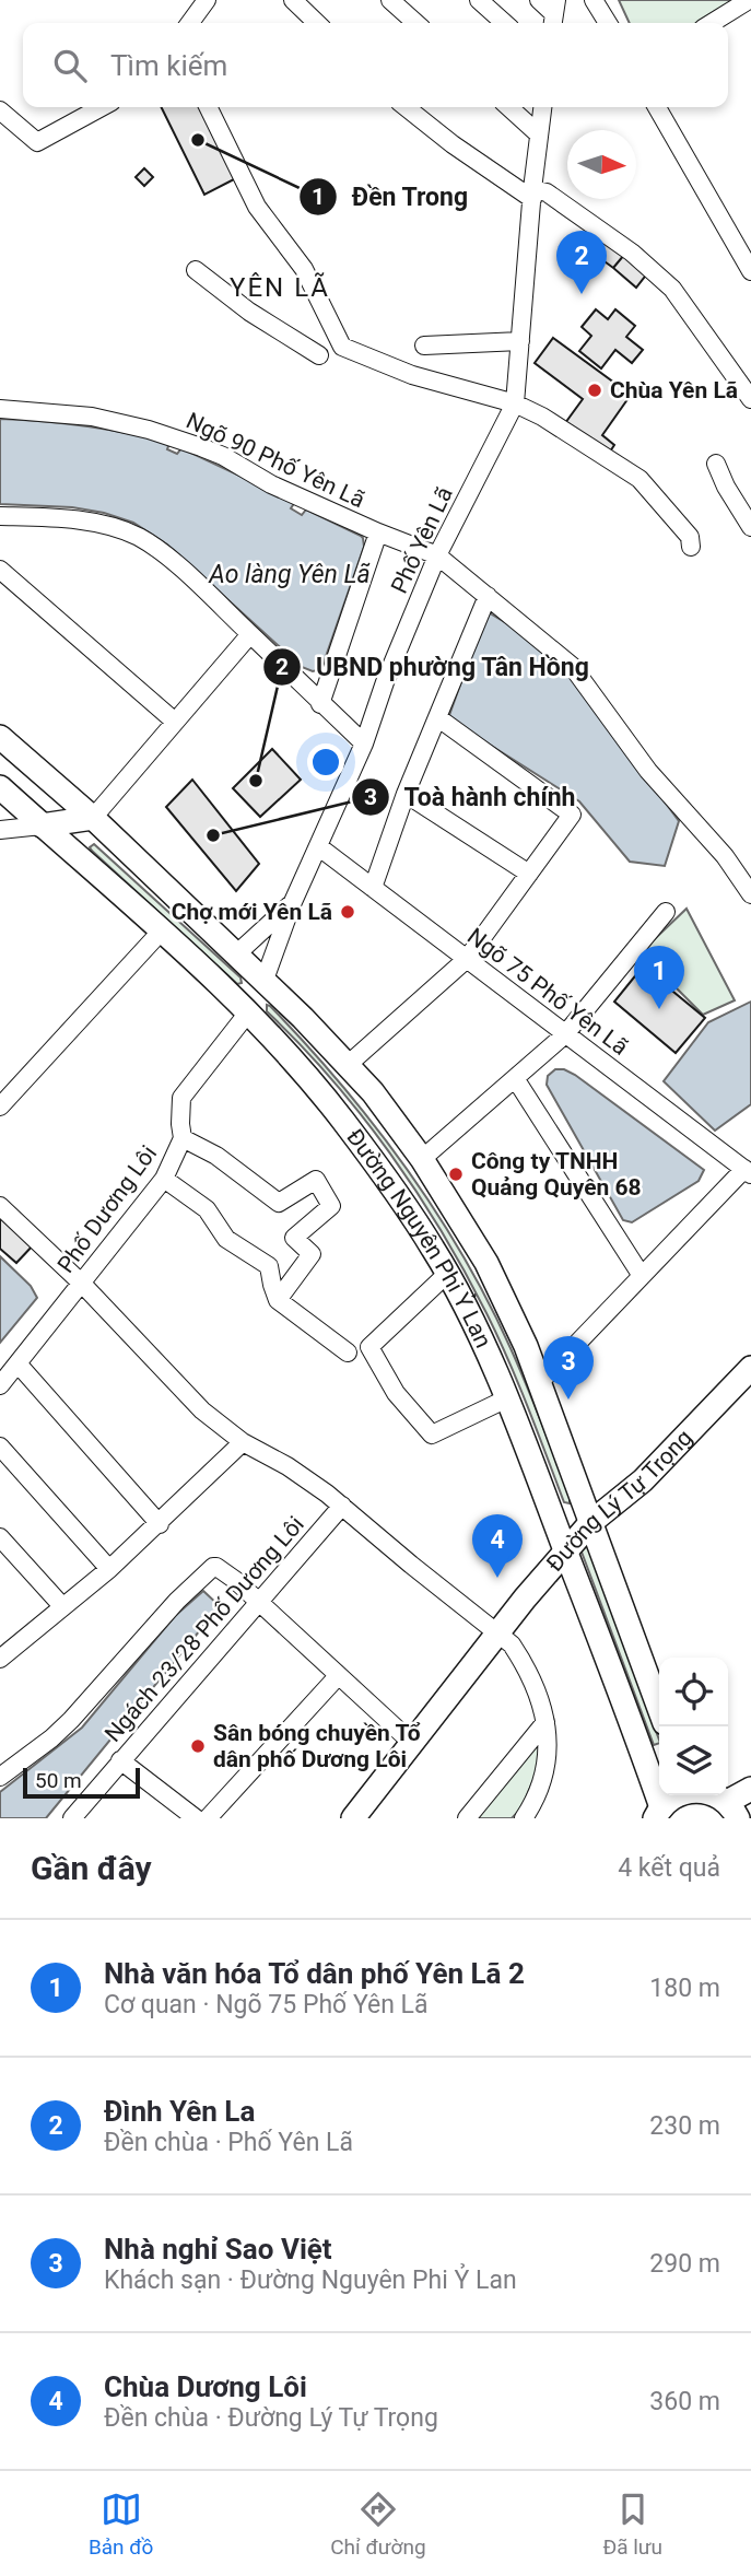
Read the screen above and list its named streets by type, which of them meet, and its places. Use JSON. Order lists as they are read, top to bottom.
{
  "streets": {
    "main road": ["Đường Nguyên Phi Ỷ Lan", "Đường Lý Tự Trọng"],
    "street": [
      "Ngõ 90 Phố Yên Lã",
      "Phố Yên Lã",
      "Ngõ 75 Phố Yên Lã",
      "Phố Dương Lôi",
      "Ngách 23/28 Phố Dương Lôi"
    ]
  },
  "crossings": [
    ["Ngõ 90 Phố Yên Lã", "Phố Yên Lã"],
    ["Phố Yên Lã", "Ngõ 75 Phố Yên Lã"],
    ["Phố Yên Lã", "Đường Nguyên Phi Ỷ Lan"],
    ["Phố Dương Lôi", "Đường Nguyên Phi Ỷ Lan"],
    ["Đường Nguyên Phi Ỷ Lan", "Đường Lý Tự Trọng"]
  ],
  "districts": ["YÊN LÃ"],
  "water": ["Ao làng Yên Lã"],
  "places": [
    "Đền Trong",
    "Chùa Yên Lã",
    "UBND phường Tân Hồng",
    "Toà hành chính",
    "Chợ mới Yên Lã",
    "Công ty TNHH Quảng Quyên 68",
    "Sân bóng chuyền Tổ dân phố Dương Lôi"
  ],
  "scale_bar": "50 m",
  "north": "right",
  "page": {
    "search": "Tìm kiếm",
    "pins": [
      "2",
      "1",
      "3",
      "4"
    ],
    "scale": "50 m",
    "heading": ["Gần đây", "4 kết quả"],
    "list": [
      {
        "mark": "1",
        "name": "Nhà văn hóa Tổ dân phố Yên Lã 2",
        "note": "Cơ quan · Ngõ 75 Phố Yên Lã",
        "value": "180 m"
      },
      {
        "mark": "2",
        "name": "Đình Yên La",
        "note": "Đền chùa · Phố Yên Lã",
        "value": "230 m"
      },
      {
        "mark": "3",
        "name": "Nhà nghỉ Sao Việt",
        "note": "Khách sạn · Đường Nguyên Phi Ỷ Lan",
        "value": "290 m"
      },
      {
        "mark": "4",
        "name": "Chùa Dương Lôi",
        "note": "Đền chùa · Đường Lý Tự Trọng",
        "value": "360 m"
      }
    ],
    "nav": ["Bản đồ", "Chỉ đường", "Đã lưu"]
  }
}
